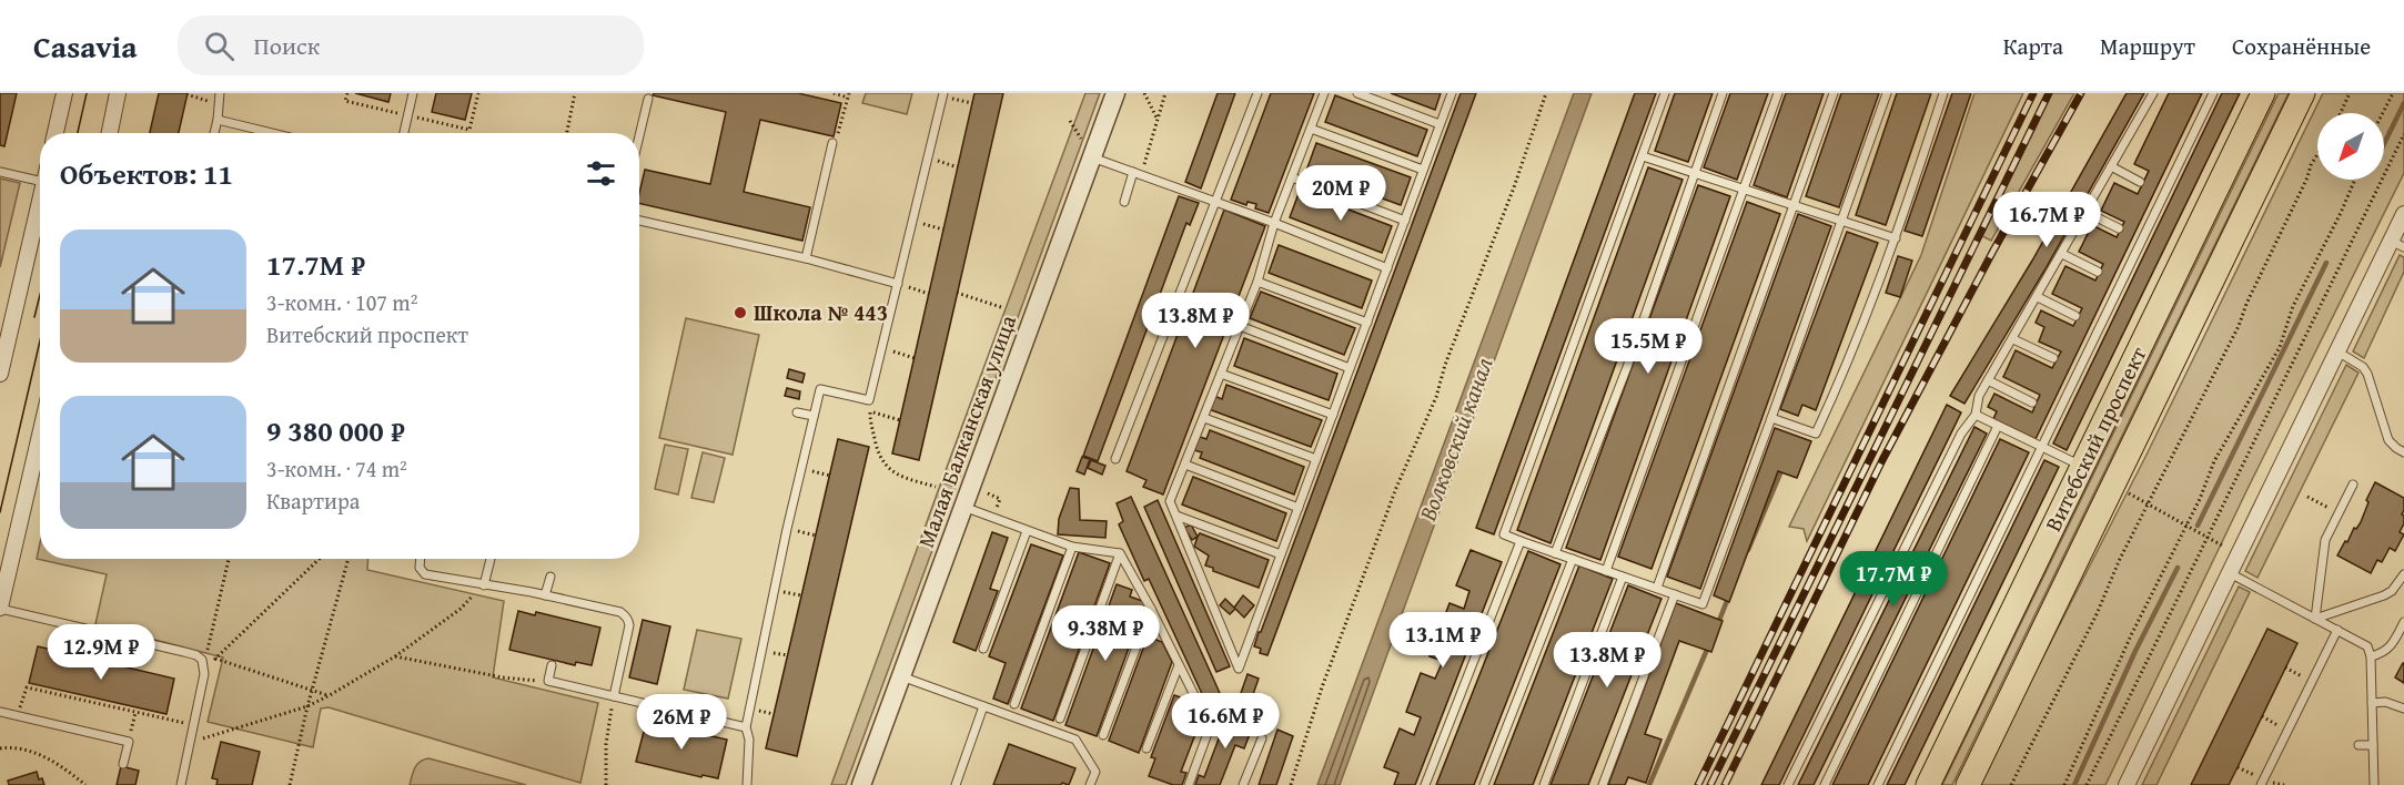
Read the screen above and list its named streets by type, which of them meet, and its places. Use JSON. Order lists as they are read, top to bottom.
{
  "streets": {
    "main road": ["Витебский проспект"],
    "street": ["Малая Балканская улица"]
  },
  "water": ["Волковский канал"],
  "places": ["Школа № 443"],
  "north": "bottom left",
  "page": {
    "header": "Casavia",
    "search": "Поиск",
    "nav": ["Карта", "Маршрут", "Сохранённые"],
    "heading": "Объектов: 11",
    "price": [
      "20M ₽",
      "16.7M ₽",
      "13.8M ₽",
      "15.5M ₽",
      "17.7M ₽",
      "9.38M ₽",
      "13.1M ₽",
      "12.9M ₽",
      "13.8M ₽",
      "16.6M ₽",
      "26M ₽"
    ],
    "list": [
      {
        "name": "17.7M ₽",
        "note": "3-комн. · 107 m² · Витебский проспект"
      },
      {
        "name": "9 380 000 ₽",
        "note": "3-комн. · 74 m² · Квартира"
      }
    ]
  }
}
